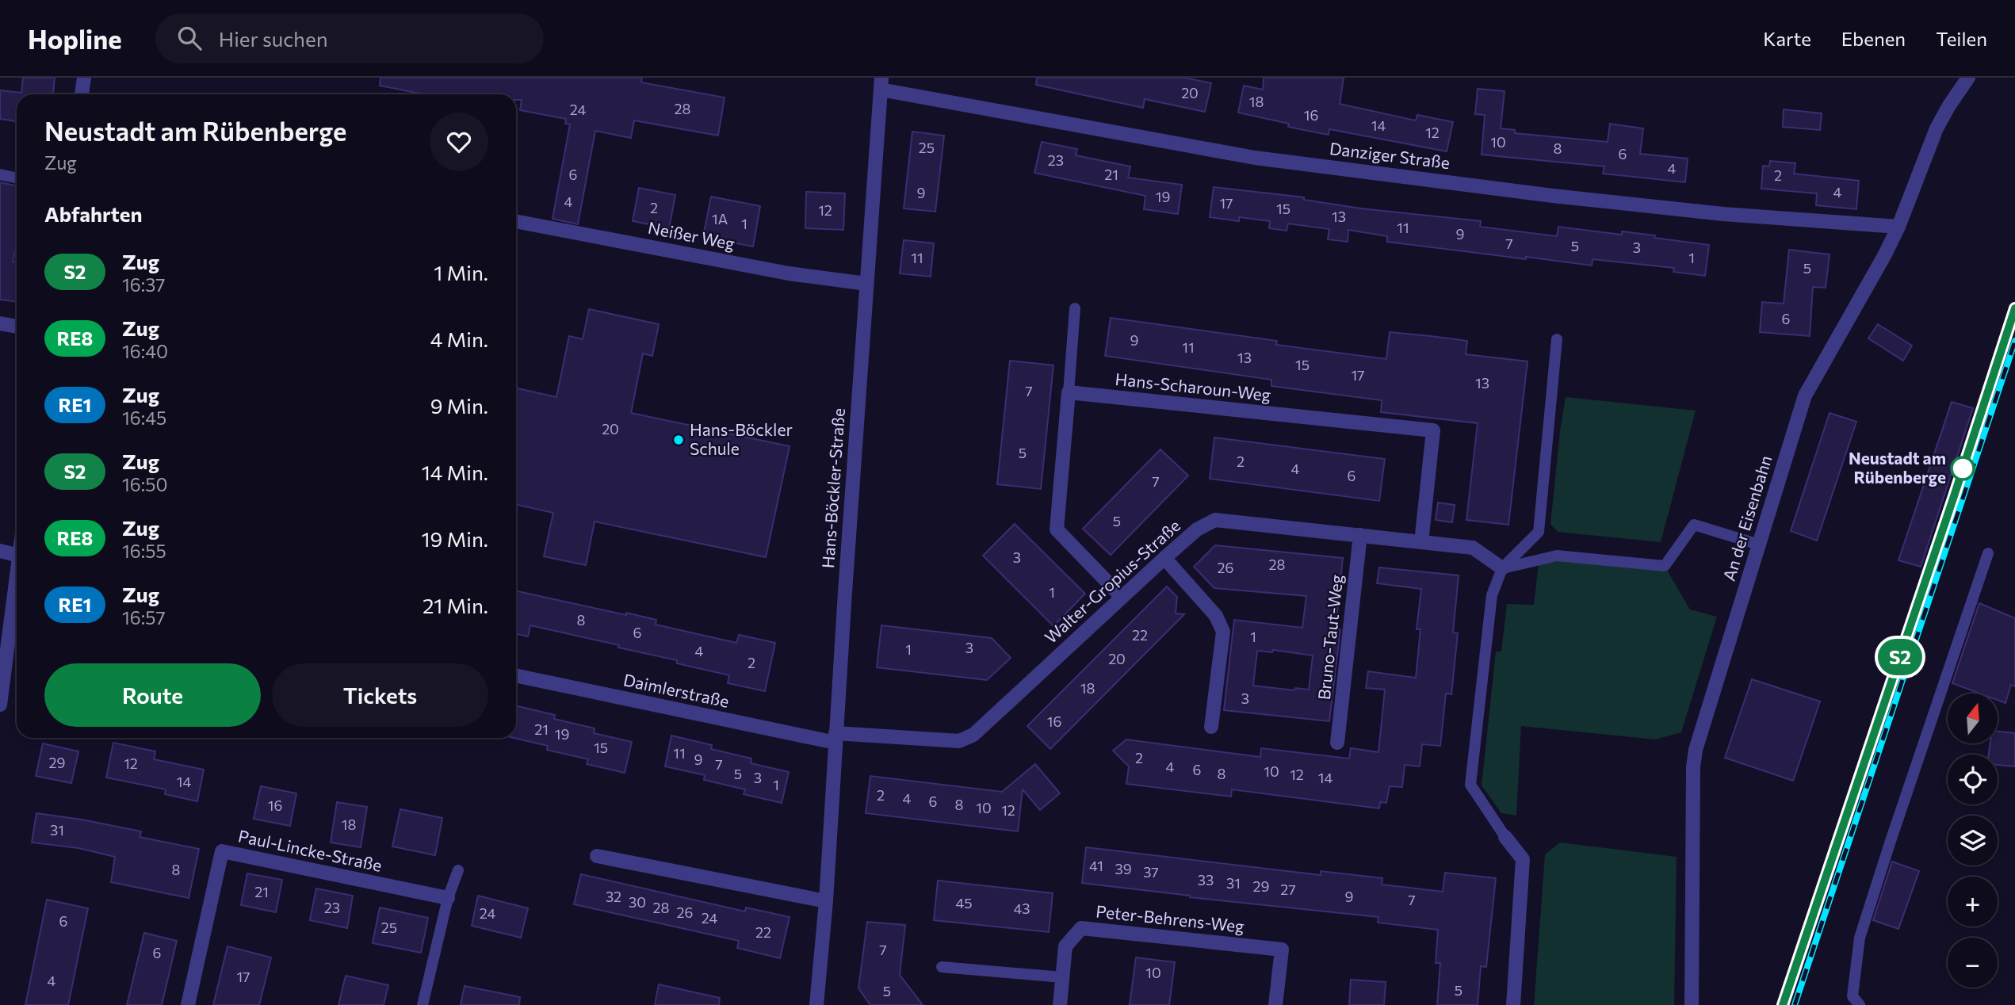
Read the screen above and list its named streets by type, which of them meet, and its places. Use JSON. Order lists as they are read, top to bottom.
{
  "streets": {
    "street": [
      "Danziger Straße",
      "Neißer Weg",
      "Hans-Scharoun-Weg",
      "Hans-Böckler-Straße",
      "An der Eisenbahn",
      "Walter-Gropius-Straße",
      "Bruno-Taut-Weg",
      "Daimlerstraße",
      "Paul-Lincke-Straße",
      "Peter-Behrens-Weg"
    ]
  },
  "crossings": [
    ["Danziger Straße", "Hans-Böckler-Straße"],
    ["Danziger Straße", "An der Eisenbahn"],
    ["Neißer Weg", "Hans-Böckler-Straße"],
    ["Hans-Scharoun-Weg", "Walter-Gropius-Straße"],
    ["Hans-Böckler-Straße", "Walter-Gropius-Straße"],
    ["Hans-Böckler-Straße", "Daimlerstraße"],
    ["Walter-Gropius-Straße", "Bruno-Taut-Weg"],
    ["Walter-Gropius-Straße", "Daimlerstraße"]
  ],
  "places": ["Hans-Böckler Schule", "Neustadt am Rübenberge"],
  "house_numbers": [
    "20",
    "18",
    "28",
    "24",
    "16",
    "14",
    "12",
    "10",
    "25",
    "8",
    "6",
    "23",
    "4",
    "6",
    "21",
    "2",
    "4",
    "9",
    "19",
    "4",
    "17",
    "2",
    "15",
    "12",
    "13",
    "1A",
    "1",
    "11",
    "9",
    "7",
    "5",
    "3",
    "11",
    "1",
    "5",
    "6",
    "9",
    "11",
    "13",
    "15",
    "17",
    "13",
    "7",
    "20",
    "5",
    "2",
    "4",
    "6",
    "7",
    "5",
    "3",
    "28",
    "26",
    "1",
    "8",
    "6",
    "22",
    "1",
    "3",
    "1",
    "4",
    "20",
    "2",
    "18",
    "3",
    "16",
    "21",
    "19",
    "15",
    "11",
    "2",
    "9",
    "29",
    "12",
    "7",
    "4",
    "6",
    "10",
    "5",
    "8",
    "12",
    "3",
    "14",
    "14",
    "1",
    "2",
    "4",
    "6",
    "8",
    "16",
    "10",
    "12",
    "18",
    "31",
    "41",
    "39",
    "8",
    "37",
    "33",
    "31",
    "29",
    "27",
    "21",
    "32",
    "9",
    "7",
    "30",
    "45",
    "23",
    "28",
    "43",
    "26",
    "24",
    "24",
    "6",
    "25",
    "22",
    "7",
    "6",
    "10",
    "17",
    "4",
    "5",
    "5"
  ],
  "north": "top",
  "page": {
    "header": "Hopline",
    "search": "Hier suchen",
    "nav": ["Karte", "Ebenen", "Teilen"],
    "on_map": "S2",
    "heading": [
      ["Neustadt am Rübenberge", "Zug"],
      "Abfahrten"
    ],
    "list": [
      {
        "mark": "S2",
        "name": "Zug",
        "note": "16:37",
        "value": "1 Min."
      },
      {
        "mark": "RE8",
        "name": "Zug",
        "note": "16:40",
        "value": "4 Min."
      },
      {
        "mark": "RE1",
        "name": "Zug",
        "note": "16:45",
        "value": "9 Min."
      },
      {
        "mark": "S2",
        "name": "Zug",
        "note": "16:50",
        "value": "14 Min."
      },
      {
        "mark": "RE8",
        "name": "Zug",
        "note": "16:55",
        "value": "19 Min."
      },
      {
        "mark": "RE1",
        "name": "Zug",
        "note": "16:57",
        "value": "21 Min."
      }
    ],
    "buttons": ["Route", "Tickets"],
    "map_buttons": ["+", "−"]
  }
}
